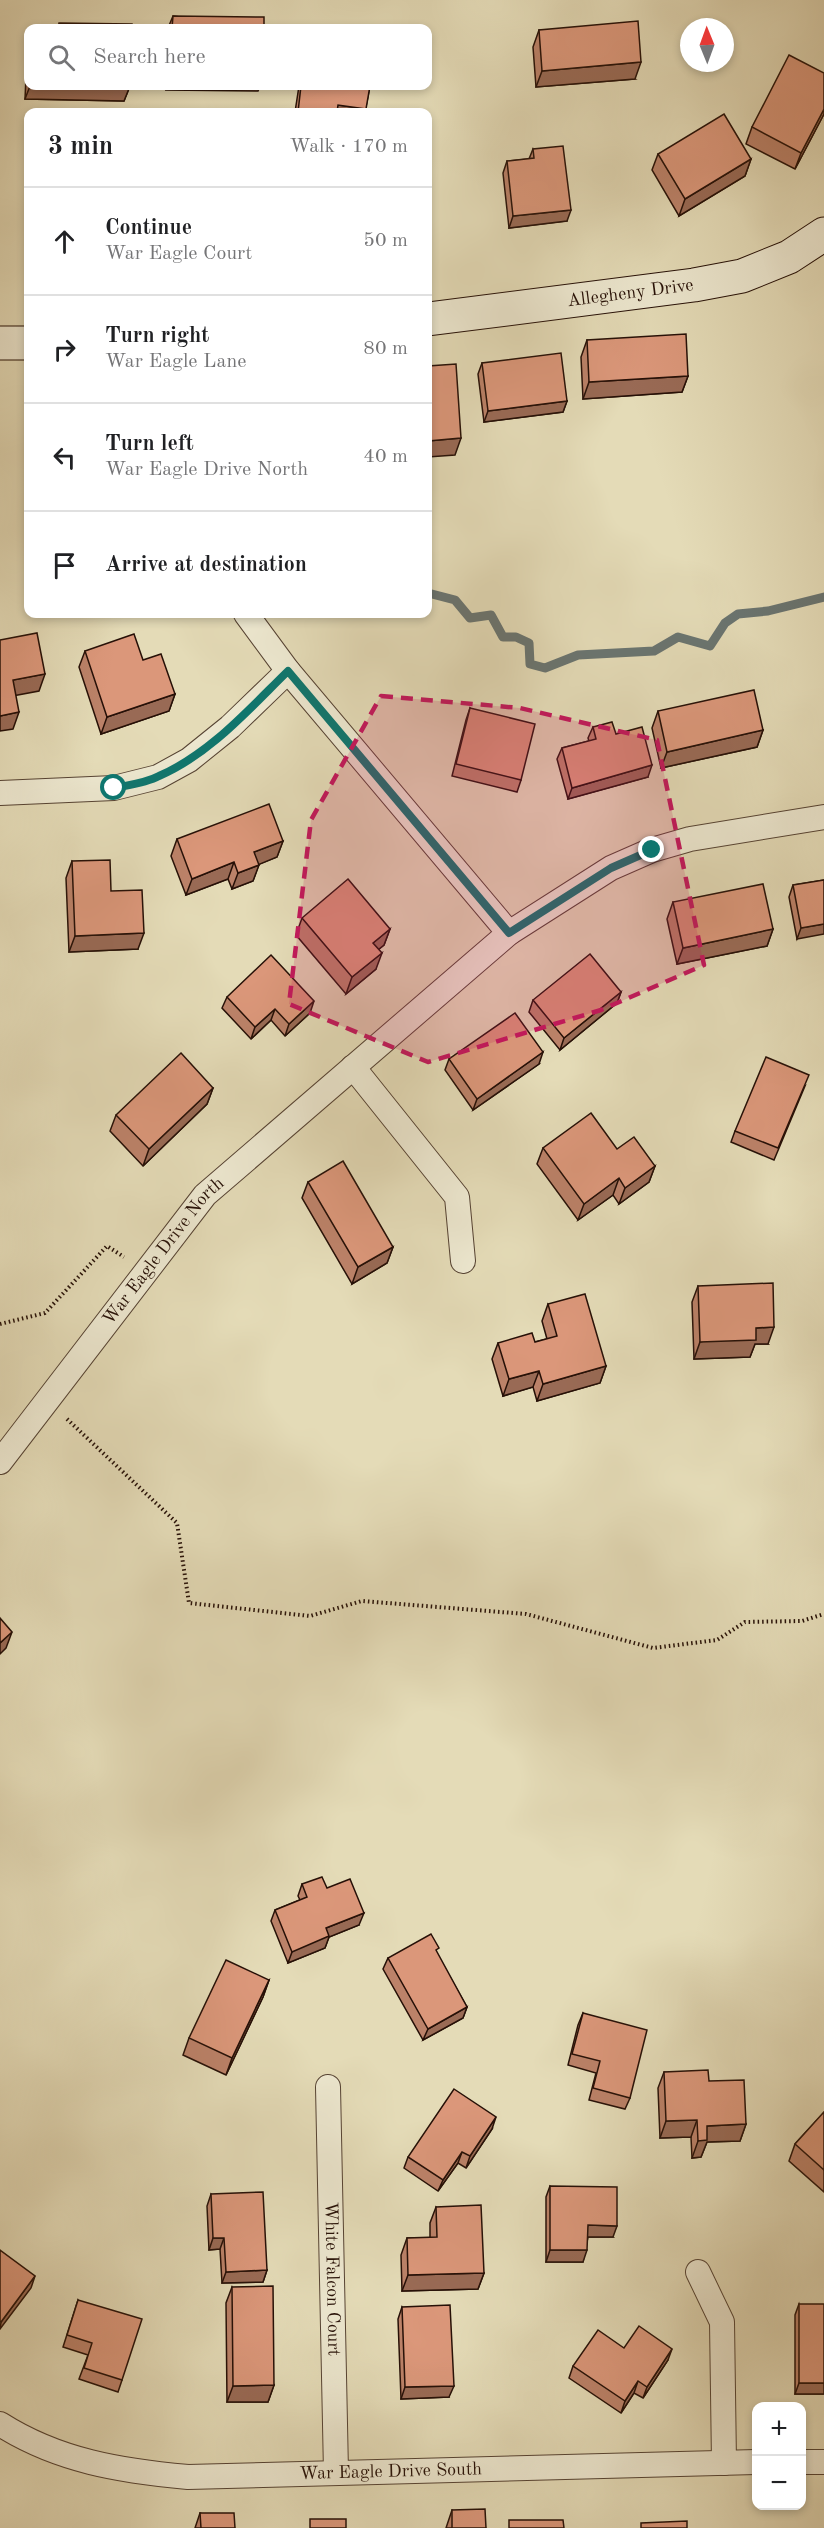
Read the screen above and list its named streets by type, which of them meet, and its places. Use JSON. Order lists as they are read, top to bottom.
{
  "streets": {
    "street": [
      "Allegheny Drive",
      "War Eagle Drive North",
      "White Falcon Court",
      "War Eagle Drive South"
    ]
  },
  "crossings": [
    ["White Falcon Court", "War Eagle Drive South"]
  ],
  "north": "top",
  "page": {
    "search": "Search here",
    "heading": ["3 min", "Walk · 170 m"],
    "list": [
      ["Continue", "War Eagle Court", "50 m"],
      ["Turn right", "War Eagle Lane", "80 m"],
      ["Turn left", "War Eagle Drive North", "40 m"],
      "Arrive at destination"
    ],
    "map_buttons": ["+", "−"]
  }
}
